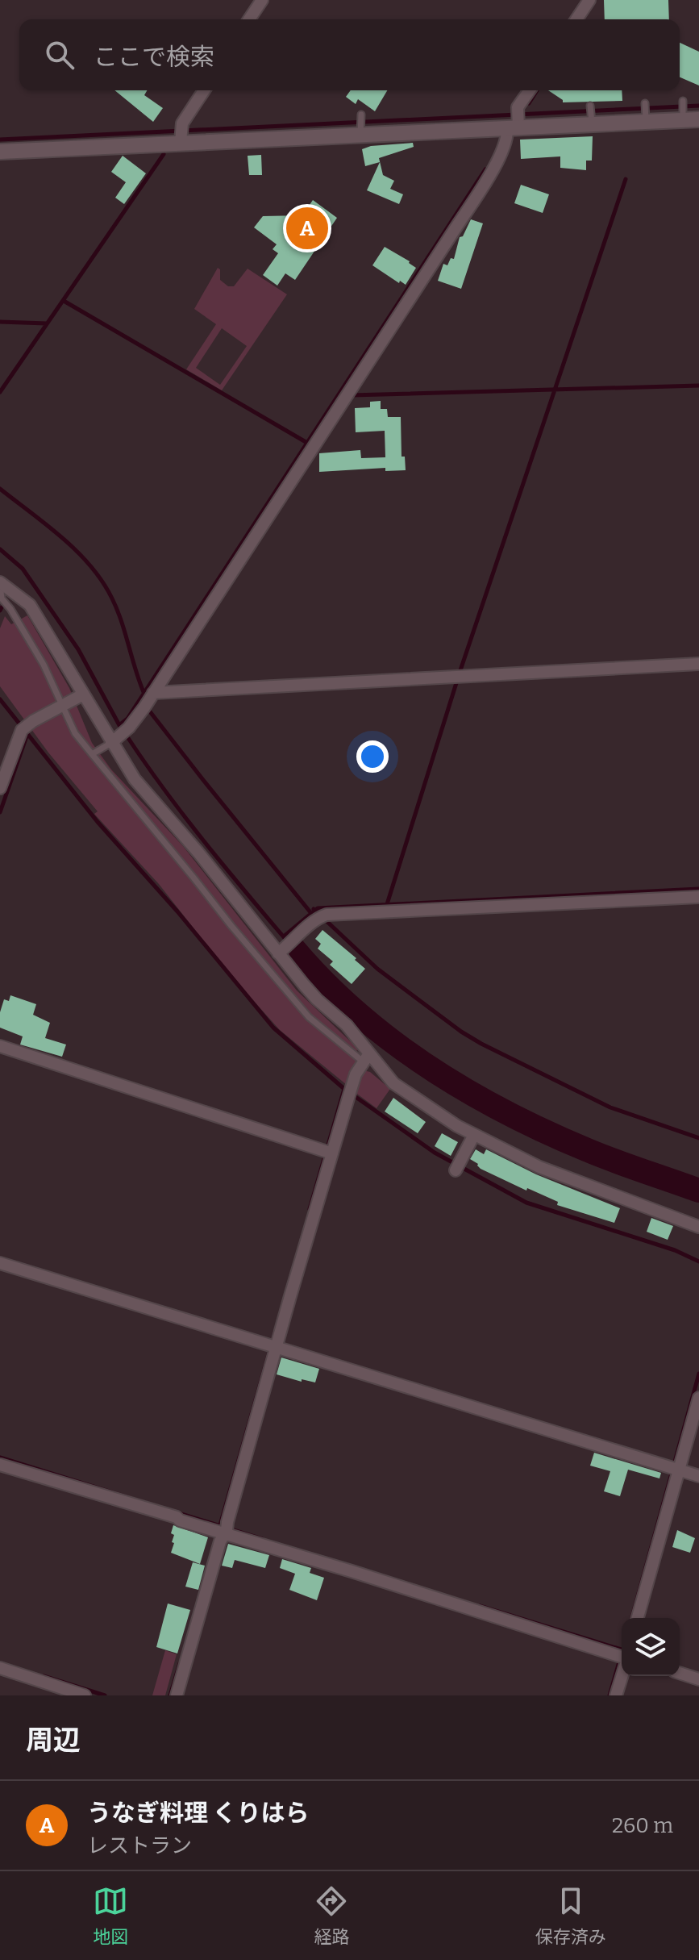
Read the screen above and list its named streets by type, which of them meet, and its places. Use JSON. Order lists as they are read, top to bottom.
{
  "page": {
    "search": "ここで検索",
    "pins": "A",
    "heading": "周辺",
    "list": [
      {
        "mark": "A",
        "name": "うなぎ料理 くりはら",
        "note": "レストラン",
        "value": "260 m"
      }
    ],
    "nav": ["地図", "経路", "保存済み"]
  }
}
